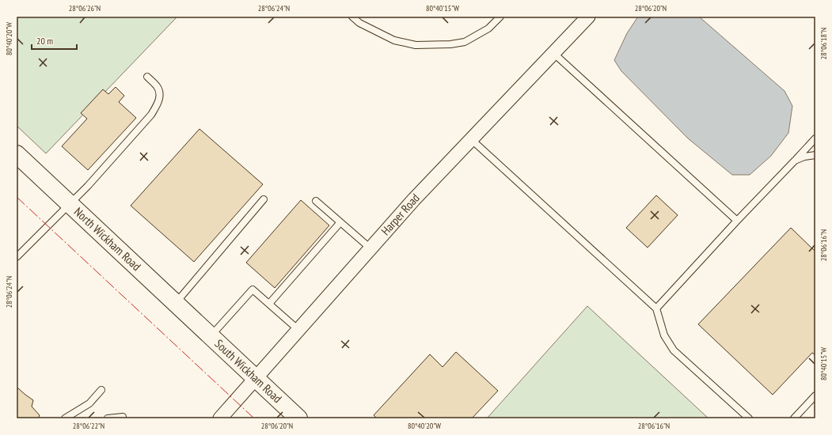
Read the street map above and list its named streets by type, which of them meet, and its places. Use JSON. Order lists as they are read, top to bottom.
{
  "streets": {
    "main road": ["North Wickham Road", "South Wickham Road"],
    "street": ["Harper Road"]
  },
  "crossings": [
    ["Harper Road", "South Wickham Road"],
    ["North Wickham Road", "South Wickham Road"]
  ],
  "scale_bar": "20 m",
  "coordinates": [
    "28°06'26\"N",
    "28°06'24\"N",
    "80°40'15\"W",
    "28°06'20\"N",
    "80°40'20\"W",
    "28°06'18\"N",
    "28°06'16\"N",
    "28°06'22\"N"
  ]
}
